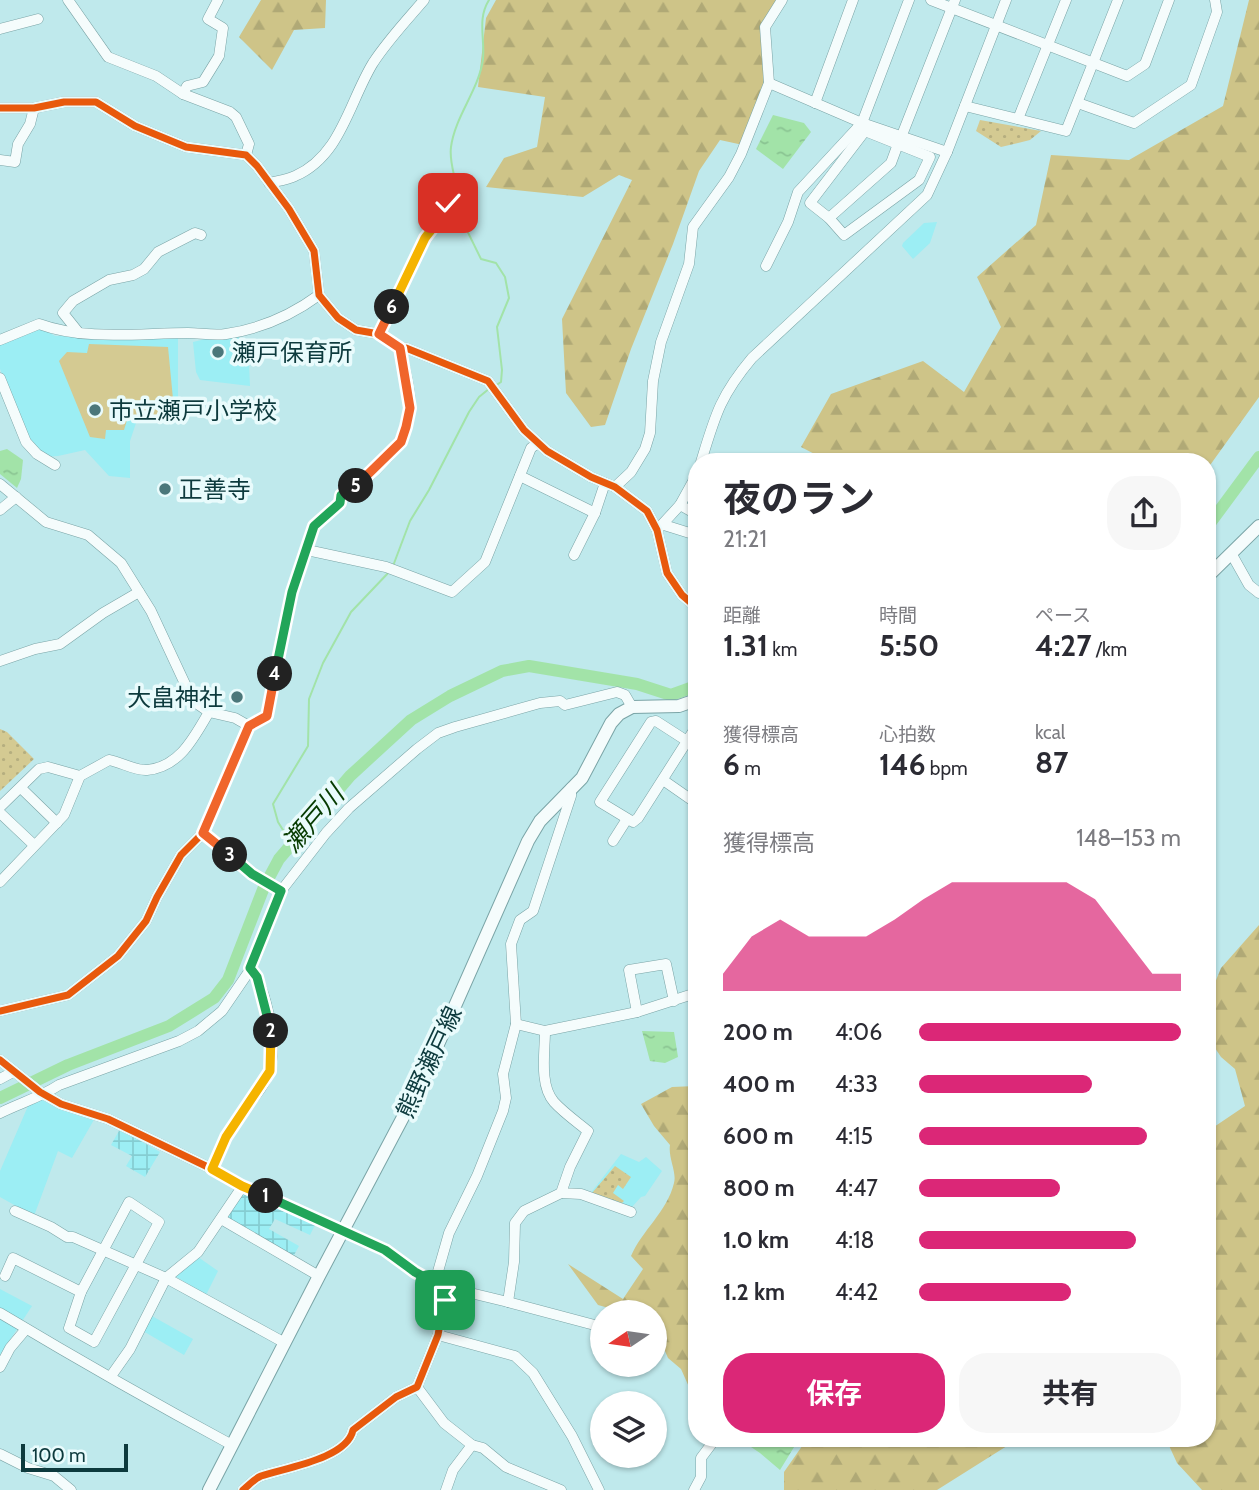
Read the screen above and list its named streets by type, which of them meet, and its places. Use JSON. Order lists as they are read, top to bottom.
{
  "streets": {
    "main road": ["熊野瀬戸線"]
  },
  "water": ["瀬戸川"],
  "places": [
    "瀬戸保育所",
    "市立瀬戸小学校",
    "正善寺",
    "大畠神社"
  ],
  "scale_bar": "100 m",
  "north": "left",
  "page": {
    "pins": [
      "6",
      "5",
      "4",
      "3",
      "2",
      "1"
    ],
    "heading": ["夜のラン", "21:21"],
    "stats": [
      ["距離", "1.31 km"],
      ["時間", "5:50"],
      ["ペース", "4:27 /km"],
      ["獲得標高", "6 m"],
      ["心拍数", "146 bpm"],
      ["kcal", "87"]
    ],
    "chart": ["獲得標高", "148–153 m"],
    "list": [
      {
        "name": "200 m",
        "note": "4:06"
      },
      {
        "name": "400 m",
        "note": "4:33"
      },
      {
        "name": "600 m",
        "note": "4:15"
      },
      {
        "name": "800 m",
        "note": "4:47"
      },
      {
        "name": "1.0 km",
        "note": "4:18"
      },
      {
        "name": "1.2 km",
        "note": "4:42"
      }
    ],
    "buttons": ["保存", "共有"],
    "scale": "100 m"
  }
}
